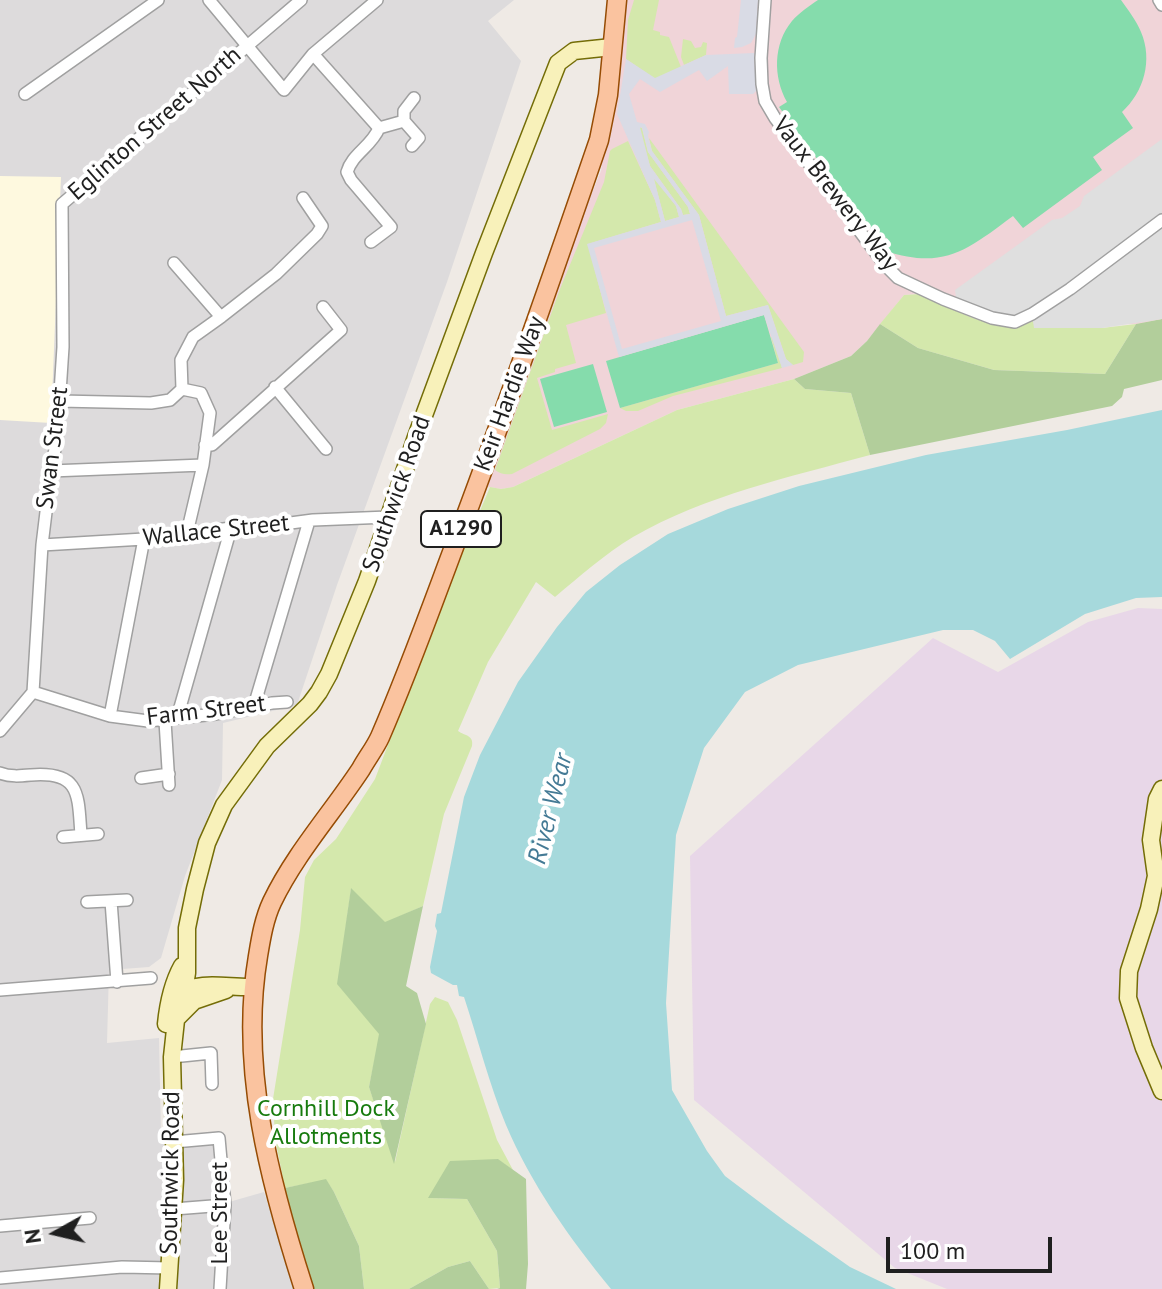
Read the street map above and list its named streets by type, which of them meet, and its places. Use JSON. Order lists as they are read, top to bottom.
{
  "streets": {
    "main road": ["Keir Hardie Way", "A1290"],
    "street": [
      "Eglinton Street North",
      "Vaux Brewery Way",
      "Swan Street",
      "Southwick Road",
      "Wallace Street",
      "Farm Street",
      "Lee Street"
    ]
  },
  "crossings": [
    ["Eglinton Street North", "Swan Street"],
    ["Keir Hardie Way", "Southwick Road"],
    ["Keir Hardie Way", "A1290"],
    ["Swan Street", "Wallace Street"],
    ["Swan Street", "Farm Street"],
    ["Southwick Road", "Wallace Street"],
    ["Southwick Road", "Lee Street"]
  ],
  "water": ["River Wear"],
  "parks": ["Cornhill Dock Allotments"],
  "scale_bar": "100 m",
  "north": "left"
}
